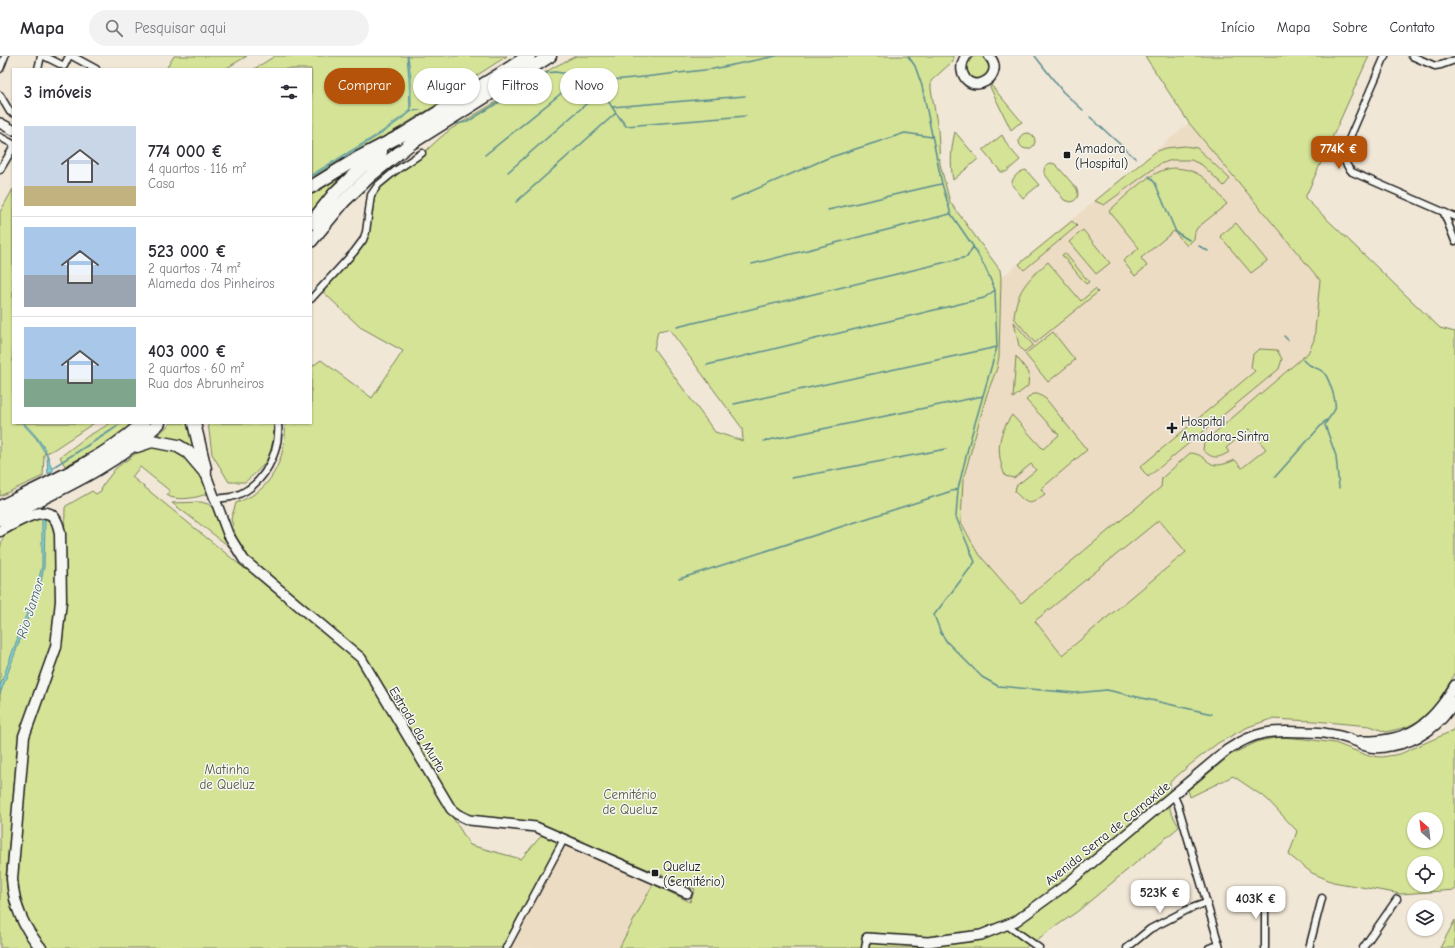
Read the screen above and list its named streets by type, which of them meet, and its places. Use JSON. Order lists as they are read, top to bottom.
{
  "streets": {
    "street": ["Estrada da Murta", "Avenida Serra de Carnaxide"]
  },
  "water": ["Rio Jamor"],
  "parks": ["Matinha de Queluz", "Cemitério de Queluz"],
  "places": {
    "transit": ["Amadora (Hospital)", "Queluz (Cemitério)"],
    "health": ["Hospital Amadora-Sintra"]
  },
  "north": "top left",
  "page": {
    "header": "Mapa",
    "search": "Pesquisar aqui",
    "nav": [
      "Início",
      "Mapa",
      "Sobre",
      "Contato"
    ],
    "chip": [
      "Comprar",
      "Alugar",
      "Filtros",
      "Novo"
    ],
    "heading": "3 imóveis",
    "list": [
      {
        "name": "774 000 €",
        "note": "4 quartos · 116 m² · Casa"
      },
      {
        "name": "523 000 €",
        "note": "2 quartos · 74 m² · Alameda dos Pinheiros"
      },
      {
        "name": "403 000 €",
        "note": "2 quartos · 60 m² · Rua dos Abrunheiros"
      }
    ],
    "price": ["774K €", "523K €", "403K €"]
  }
}
